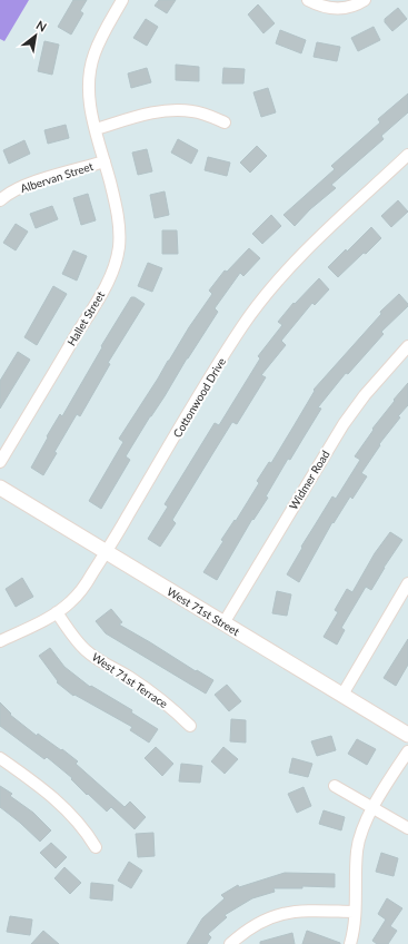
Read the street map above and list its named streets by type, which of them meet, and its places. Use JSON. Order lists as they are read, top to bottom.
{
  "streets": {
    "street": [
      "Albervan Street",
      "Hallet Street",
      "Cottonwood Drive",
      "Widmer Road",
      "West 71st Street",
      "West 71st Terrace"
    ]
  },
  "crossings": [
    ["Albervan Street", "Hallet Street"],
    ["Cottonwood Drive", "West 71st Street"],
    ["Cottonwood Drive", "West 71st Terrace"],
    ["Widmer Road", "West 71st Street"]
  ],
  "north": "top right"
}
